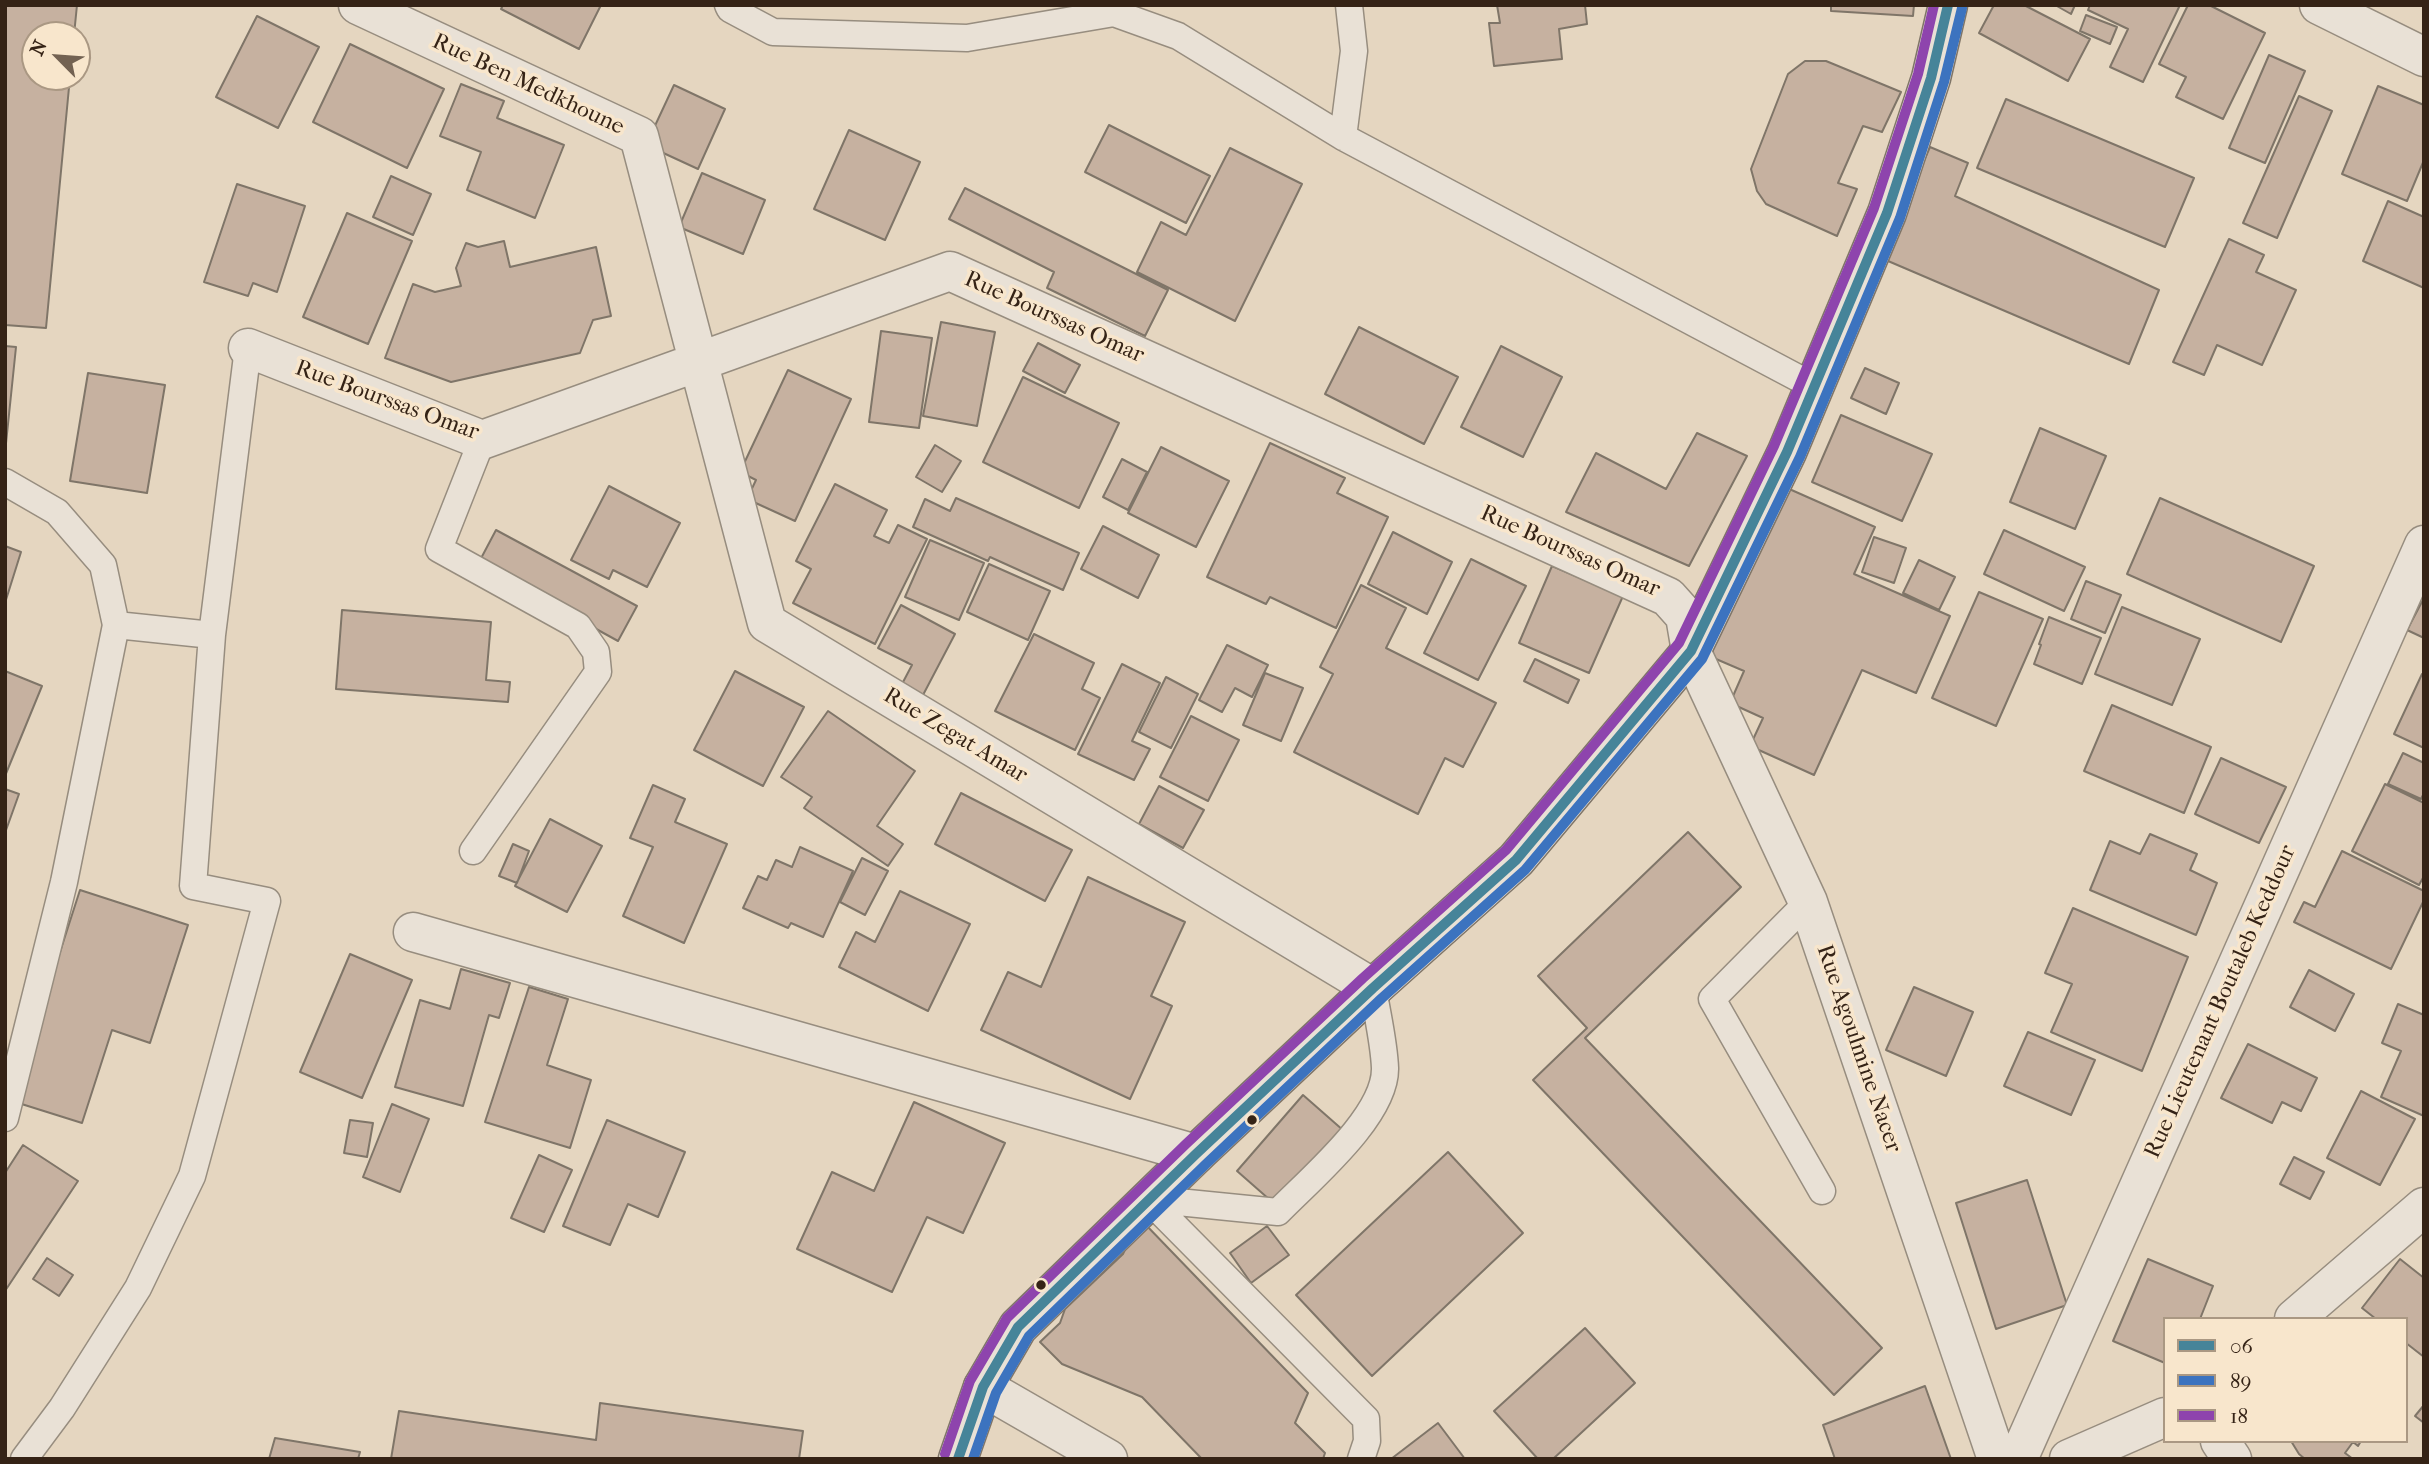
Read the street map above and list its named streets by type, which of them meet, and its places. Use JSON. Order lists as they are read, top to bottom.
{
  "streets": {
    "street": [
      "Rue Ben Medkhoune",
      "Rue Bourssas Omar",
      "Rue Zegat Amar",
      "Rue Lieutenant Boutaleb Keddour",
      "Rue Agoulmine Nacer"
    ]
  },
  "crossings": [
    ["Rue Ben Medkhoune", "Rue Bourssas Omar"],
    ["Rue Ben Medkhoune", "Rue Zegat Amar"],
    ["Rue Bourssas Omar", "Rue Zegat Amar"],
    ["Rue Bourssas Omar", "Rue Agoulmine Nacer"]
  ],
  "lines": ["transit line 06", "transit line 18", "transit line 89"],
  "legend": ["06", "89", "18"],
  "north": "top left"
}
